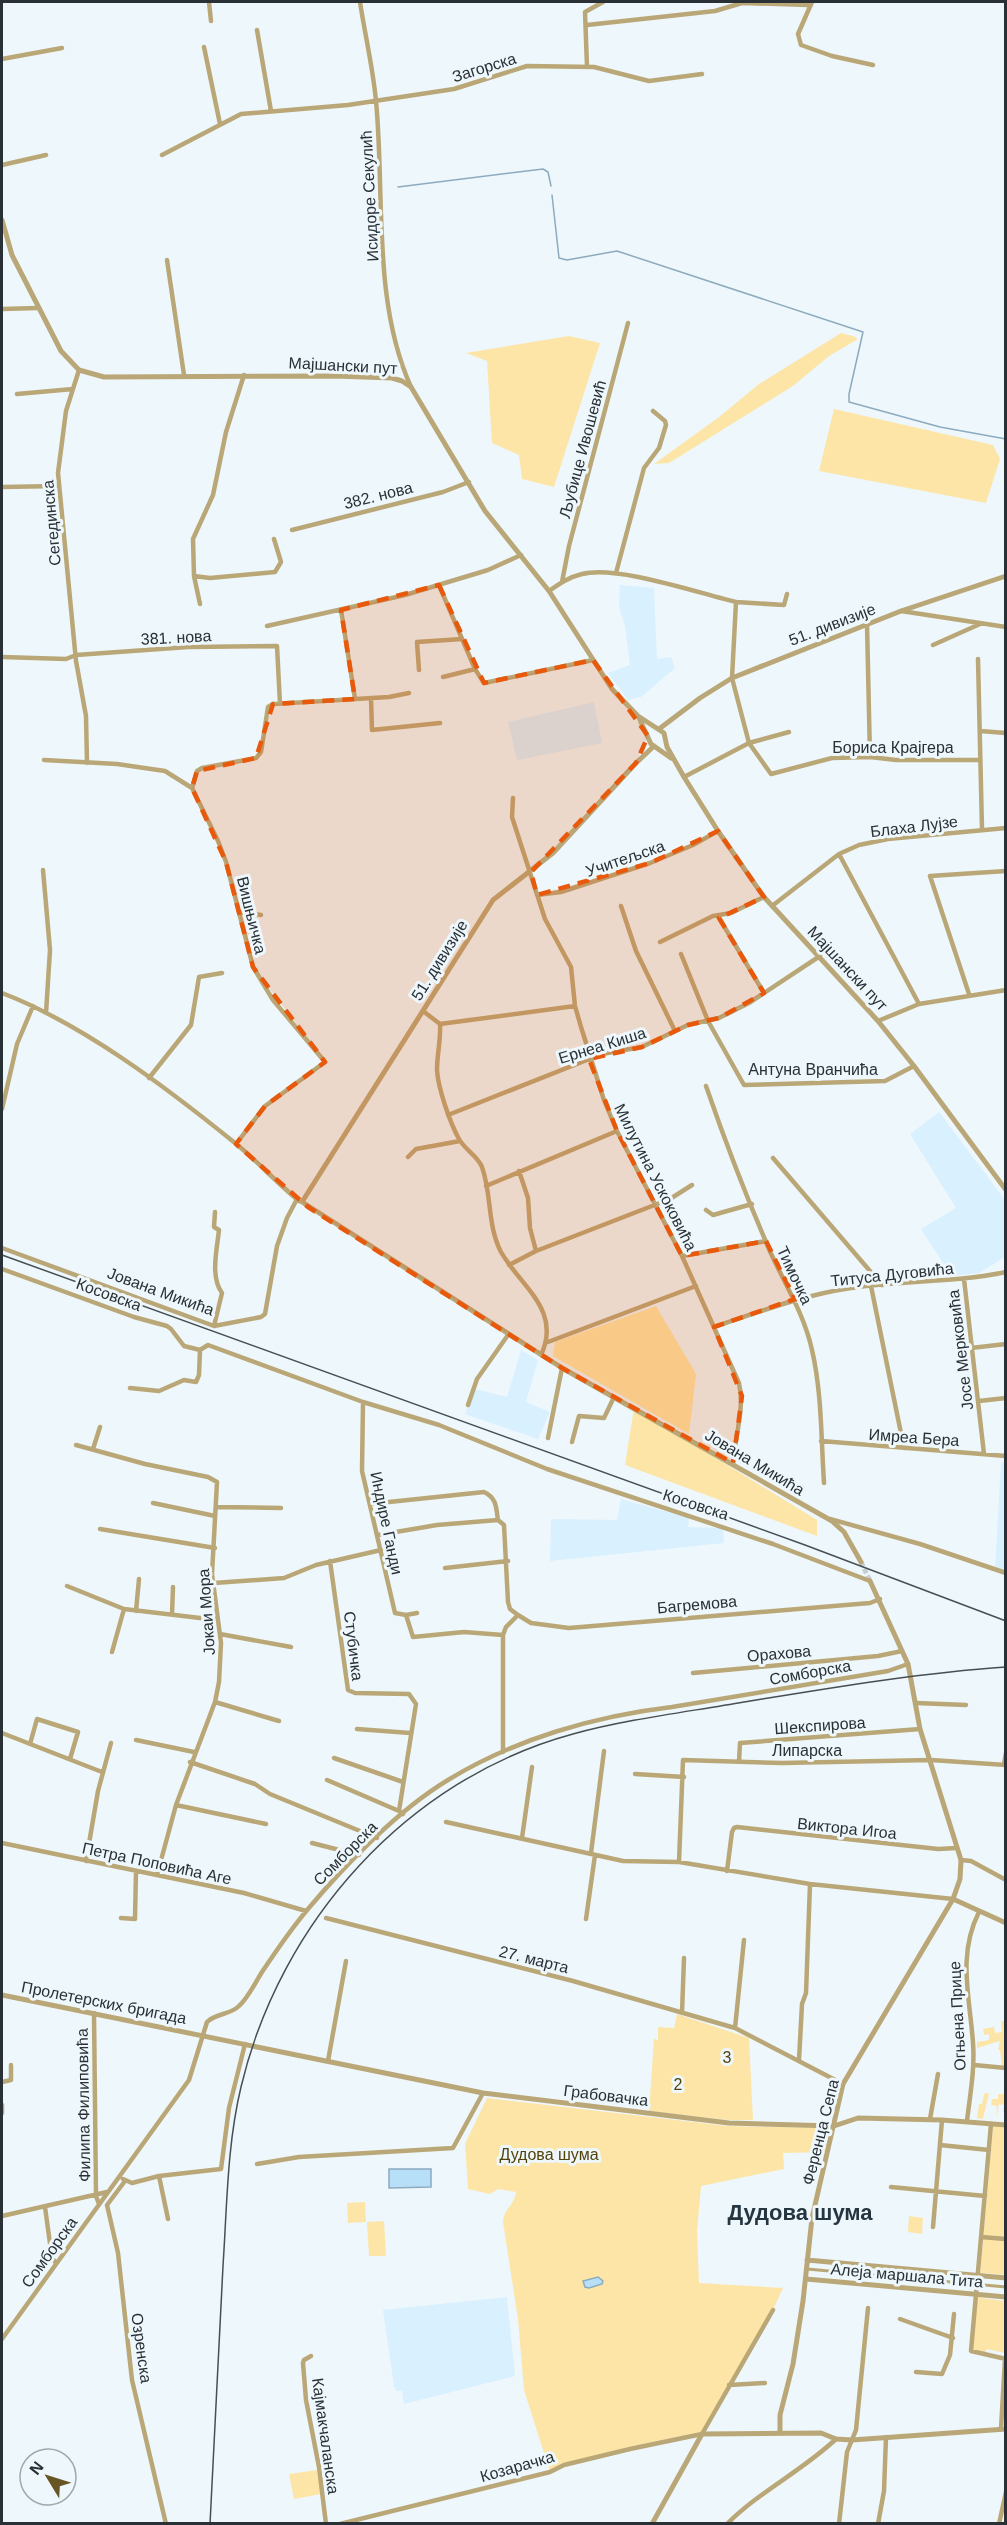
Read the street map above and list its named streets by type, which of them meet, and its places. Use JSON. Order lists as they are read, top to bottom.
{
  "streets": {
    "street": [
      "Загорска",
      "Исидоре Секулић",
      "Мајшански пут",
      "Љубице Ивошевић",
      "382. нова",
      "Сегединска",
      "51. дивизије",
      "381. нова",
      "Бориса Крајгера",
      "Блаха Лујзе",
      "Учитељска",
      "Вишњичка",
      "Ернеа Киша",
      "Антуна Вранчића",
      "Милутина Ускоковића",
      "Титуса Дуговића",
      "Тимочка",
      "Јована Микића",
      "Косовска",
      "Јосе Мерковића",
      "Имреа Бера",
      "Индире Ганди",
      "Багремова",
      "Јокаи Мора",
      "Стубичка",
      "Орахова",
      "Сомборска",
      "Шекспирова",
      "Липарска",
      "Виктора Игоа",
      "Петра Поповића Аге",
      "27. марта",
      "Пролетерских бригада",
      "Огњена Прице",
      "Грабовачка",
      "Филипа Филиповића",
      "Ференца Сепа",
      "Алеја маршала Тита",
      "Озренска",
      "Кајмакчаланска",
      "Козарачка"
    ]
  },
  "crossings": [
    ["Загорска", "Исидоре Секулић"],
    ["Исидоре Секулић", "Мајшански пут"],
    ["Мајшански пут", "382. нова"],
    ["Мајшански пут", "Сегединска"],
    ["Мајшански пут", "51. дивизије"],
    ["Мајшански пут", "Блаха Лујзе"],
    ["Мајшански пут", "Учитељска"],
    ["Мајшански пут", "Ернеа Киша"],
    ["Мајшански пут", "Антуна Вранчића"],
    ["Сегединска", "381. нова"],
    ["51. дивизије", "Бориса Крајгера"],
    ["51. дивизије", "Милутина Ускоковића"],
    ["51. дивизије", "Јована Микића"],
    ["Учитељска", "Милутина Ускоковића"],
    ["Вишњичка", "Јована Микића"],
    ["Ернеа Киша", "Антуна Вранчића"],
    ["Ернеа Киша", "Милутина Ускоковића"],
    ["Милутина Ускоковића", "Титуса Дуговића"],
    ["Милутина Ускоковића", "Јована Микића"],
    ["Титуса Дуговића", "Тимочка"],
    ["Титуса Дуговића", "Јосе Мерковића"],
    ["Тимочка", "Имреа Бера"],
    ["Косовска", "Индире Ганди"],
    ["Косовска", "Багремова"],
    ["Косовска", "Орахова"],
    ["Косовска", "Сомборска"],
    ["Косовска", "Шекспирова"],
    ["Косовска", "Липарска"],
    ["Косовска", "Виктора Игоа"],
    ["Косовска", "Ференца Сепа"],
    ["Јосе Мерковића", "Имреа Бера"],
    ["Јокаи Мора", "Петра Поповића Аге"],
    ["Стубичка", "Сомборска"],
    ["Сомборска", "Петра Поповића Аге"],
    ["Сомборска", "Пролетерских бригада"],
    ["Сомборска", "Грабовачка"],
    ["Сомборска", "Филипа Филиповића"],
    ["Шекспирова", "Липарска"],
    ["27. марта", "Ференца Сепа"],
    ["Пролетерских бригада", "Грабовачка"],
    ["Пролетерских бригада", "Филипа Филиповића"],
    ["Огњена Прице", "Грабовачка"],
    ["Грабовачка", "Ференца Сепа"],
    ["Ференца Сепа", "Алеја маршала Тита"]
  ],
  "districts": ["Дудова шума"],
  "parks": ["3", "2", "Дудова шума"],
  "north": "top left"
}
